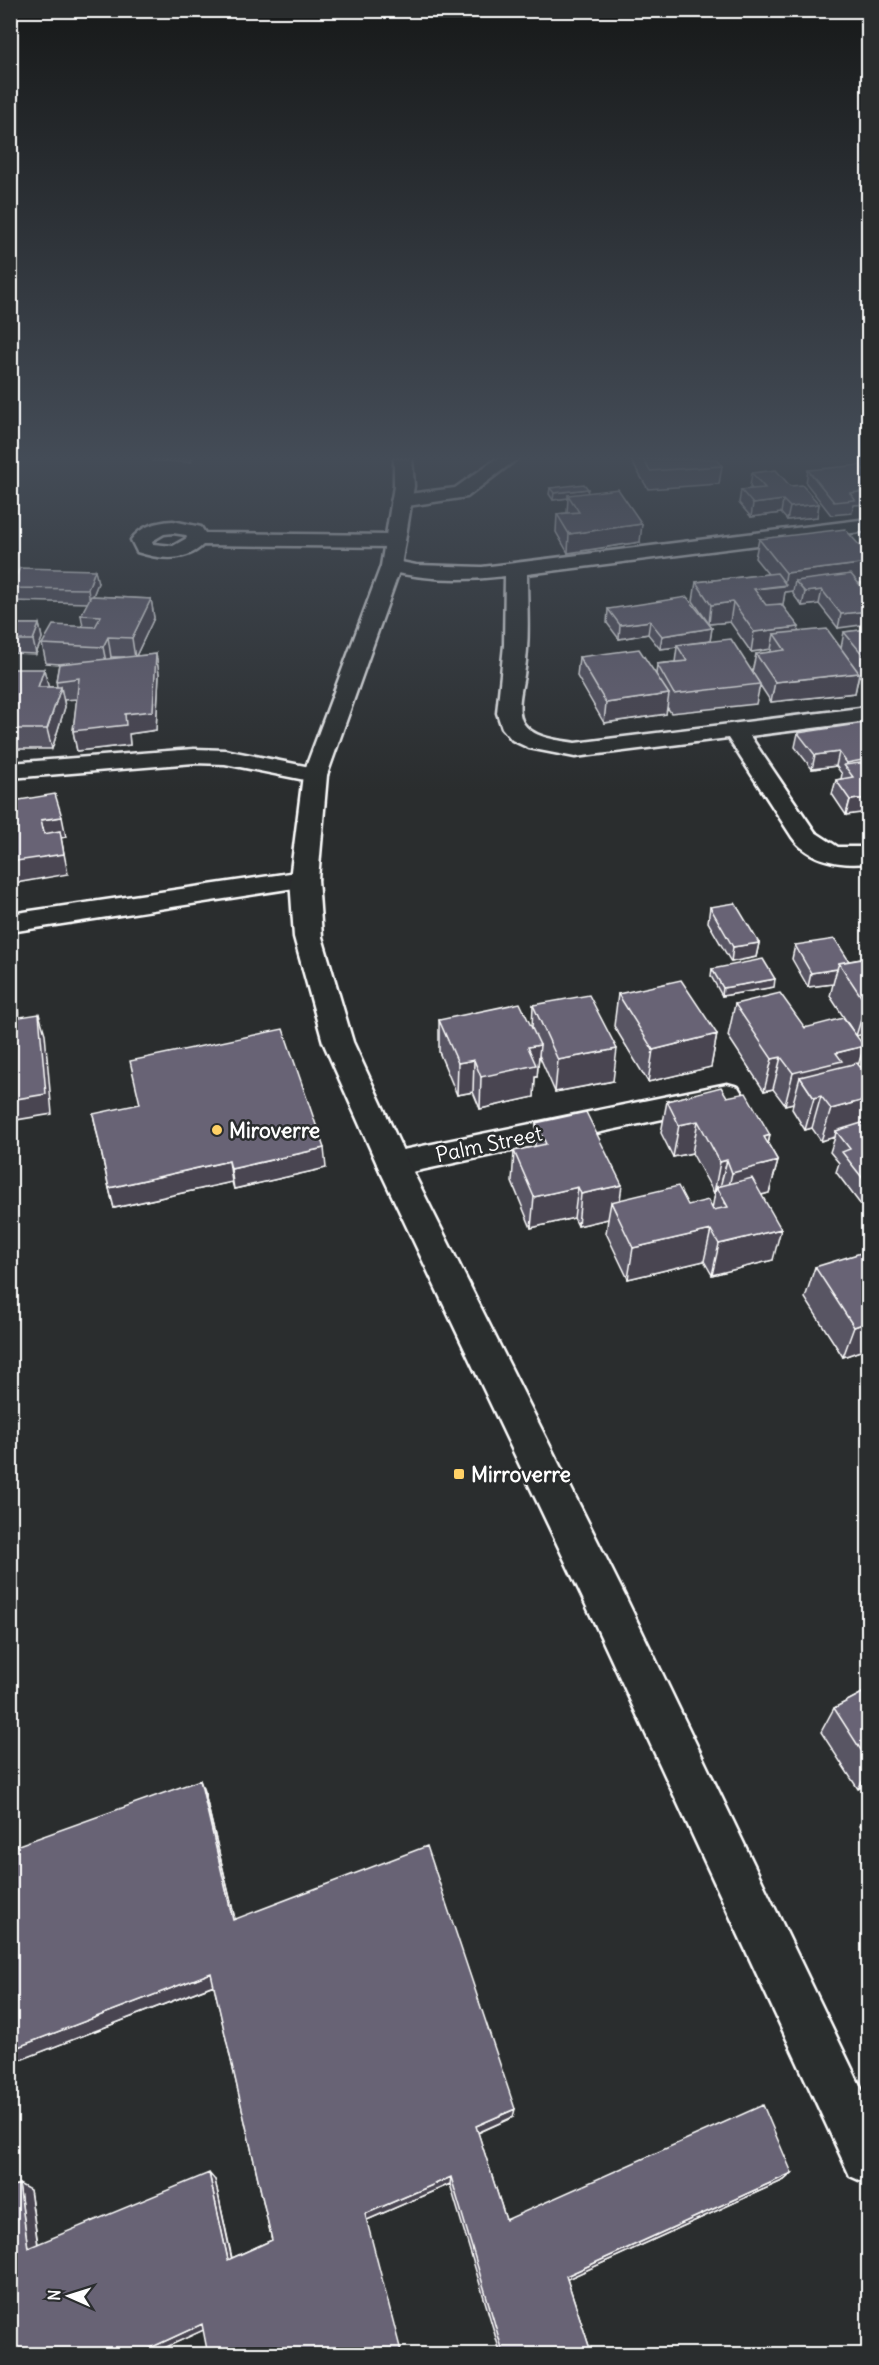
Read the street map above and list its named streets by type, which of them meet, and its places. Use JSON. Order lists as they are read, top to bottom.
{
  "streets": {
    "street": ["Palm Street"]
  },
  "places": {
    "other": ["Miroverre"],
    "transit": ["Mirroverre"]
  },
  "north": "left"
}
